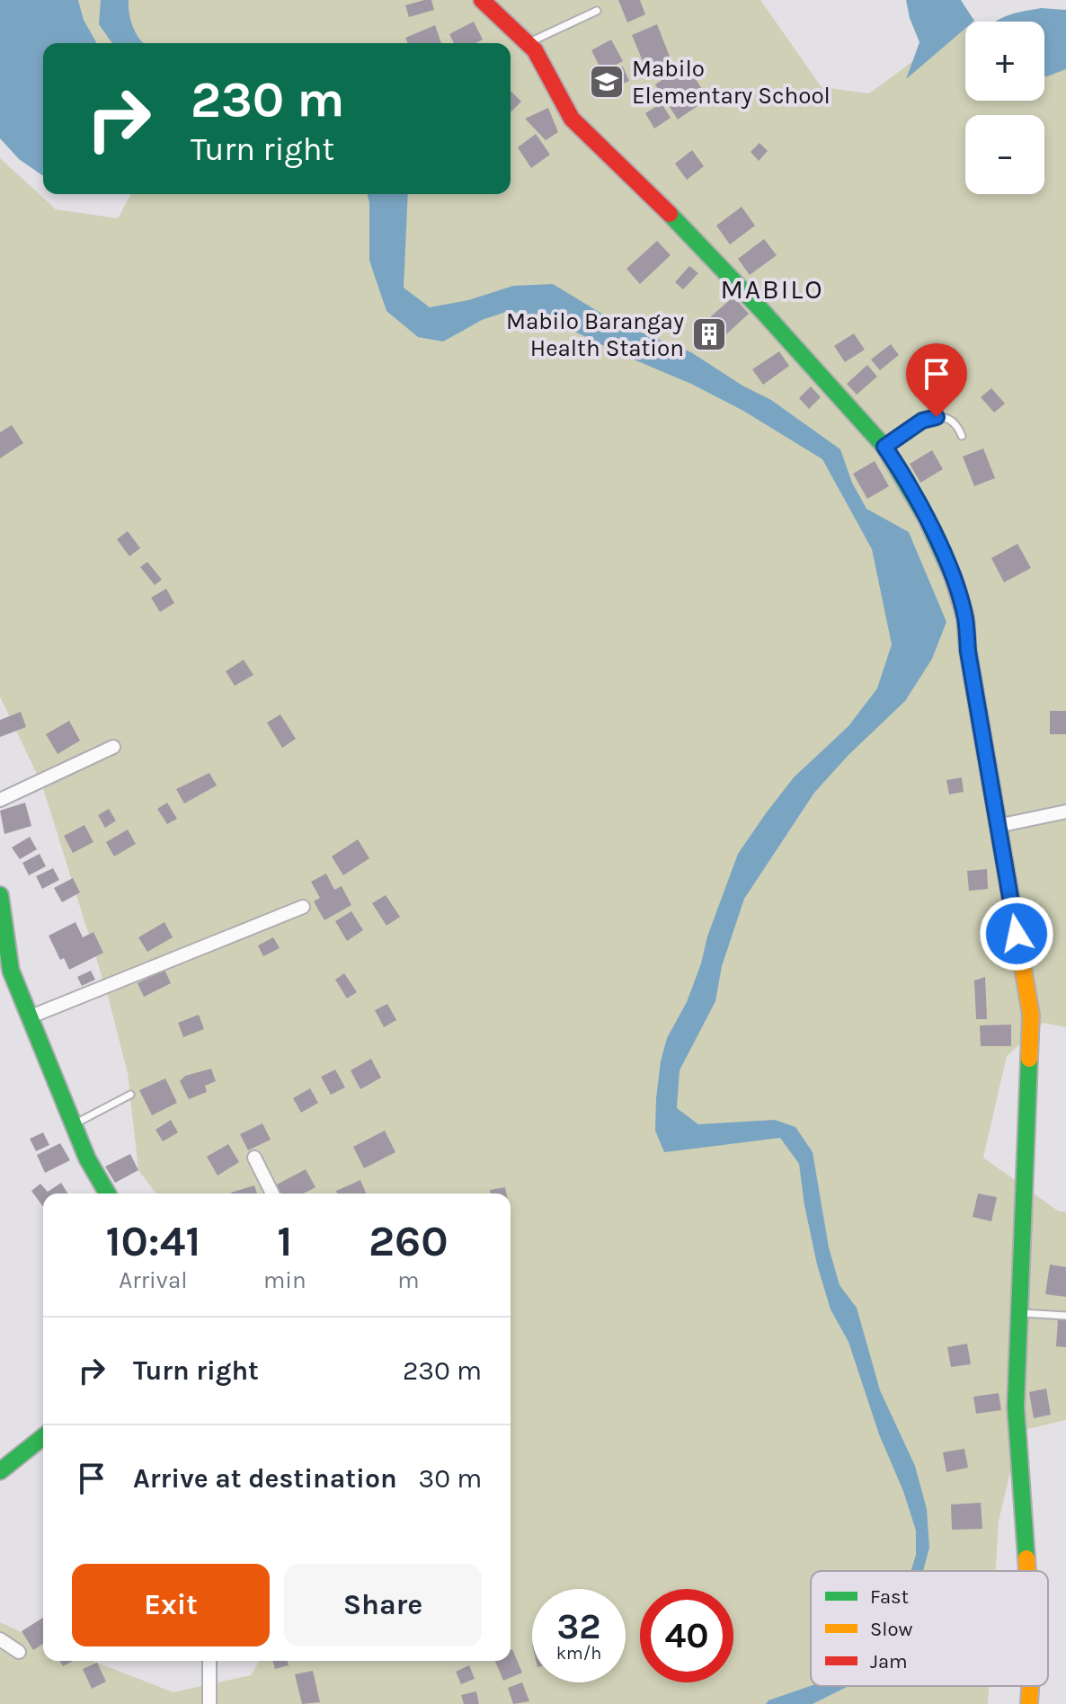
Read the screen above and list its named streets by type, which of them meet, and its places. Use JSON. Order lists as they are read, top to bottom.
{
  "districts": ["MABILO"],
  "places": {
    "school or university": ["Mabilo Elementary School"],
    "building": ["Mabilo Barangay Health Station"]
  },
  "legend": ["Fast", "Slow", "Jam"],
  "page": {
    "map_buttons": ["+", "−"],
    "turn": ["230 m", "Turn right"],
    "eta": [
      "10:41",
      "Arrival",
      "1",
      "min",
      "260",
      "m"
    ],
    "list": [
      {
        "name": "Turn right",
        "value": "230 m"
      },
      {
        "name": "Arrive at destination",
        "value": "30 m"
      }
    ],
    "buttons": ["Exit", "Share"],
    "speed": "32 km/h",
    "limit": "40"
  }
}
